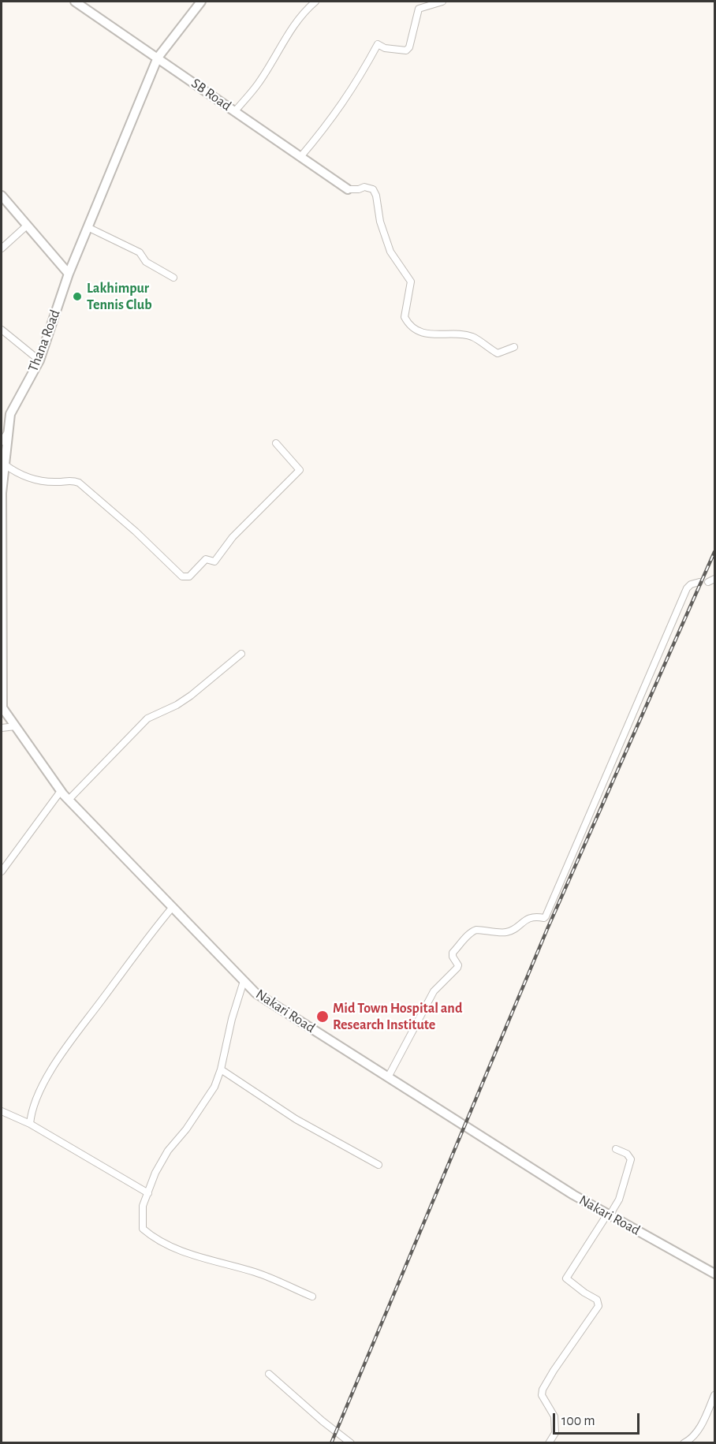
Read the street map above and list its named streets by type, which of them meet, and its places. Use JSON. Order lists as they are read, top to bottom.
{
  "streets": {
    "street": ["SB Road", "Thana Road", "Nakari Road"]
  },
  "crossings": [
    ["SB Road", "Thana Road"],
    ["Thana Road", "Nakari Road"]
  ],
  "places": ["Lakhimpur Tennis Club", "Mid Town Hospital and Research Institute"],
  "scale_bar": "100 m"
}
